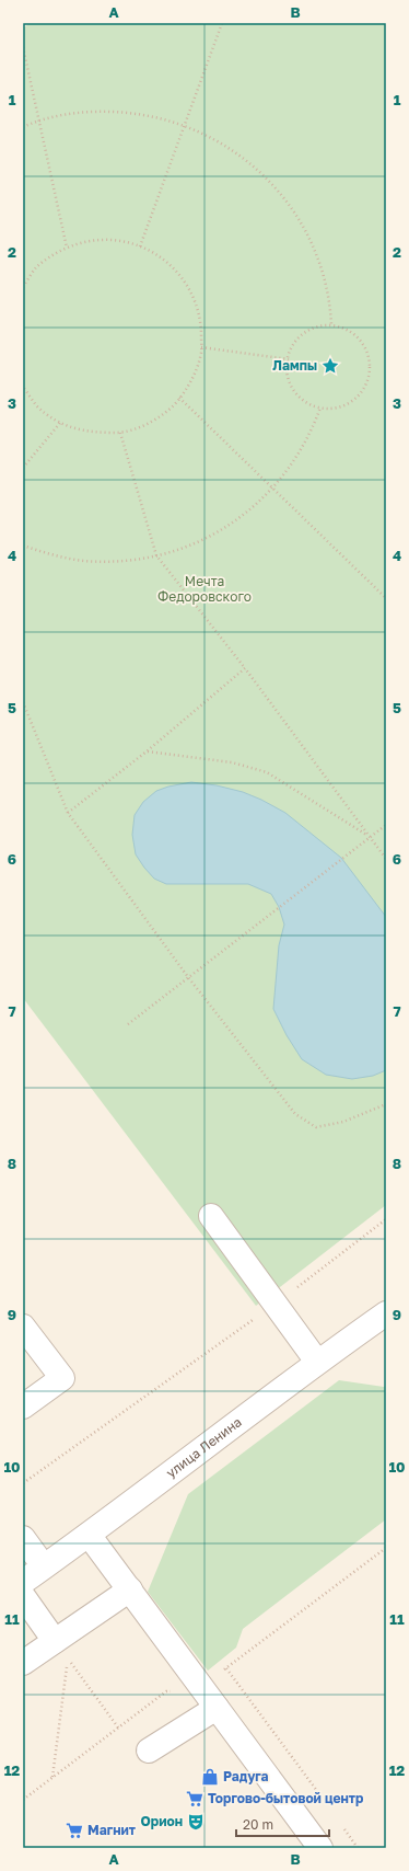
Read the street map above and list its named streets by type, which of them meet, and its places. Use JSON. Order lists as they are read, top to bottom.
{
  "streets": {
    "street": ["улица Ленина"]
  },
  "parks": ["Мечта Федоровского"],
  "places": {
    "place": ["Лампы"],
    "shop": ["Радуга"],
    "supermarket": ["Торгово-бытовой центр", "Магнит"],
    "theatre": ["Орион"]
  },
  "scale_bar": "20 m",
  "grid": {
    "columns": ["A", "B"],
    "rows": [
      "1",
      "2",
      "3",
      "4",
      "5",
      "6",
      "7",
      "8",
      "9",
      "10",
      "11",
      "12"
    ]
  }
}
